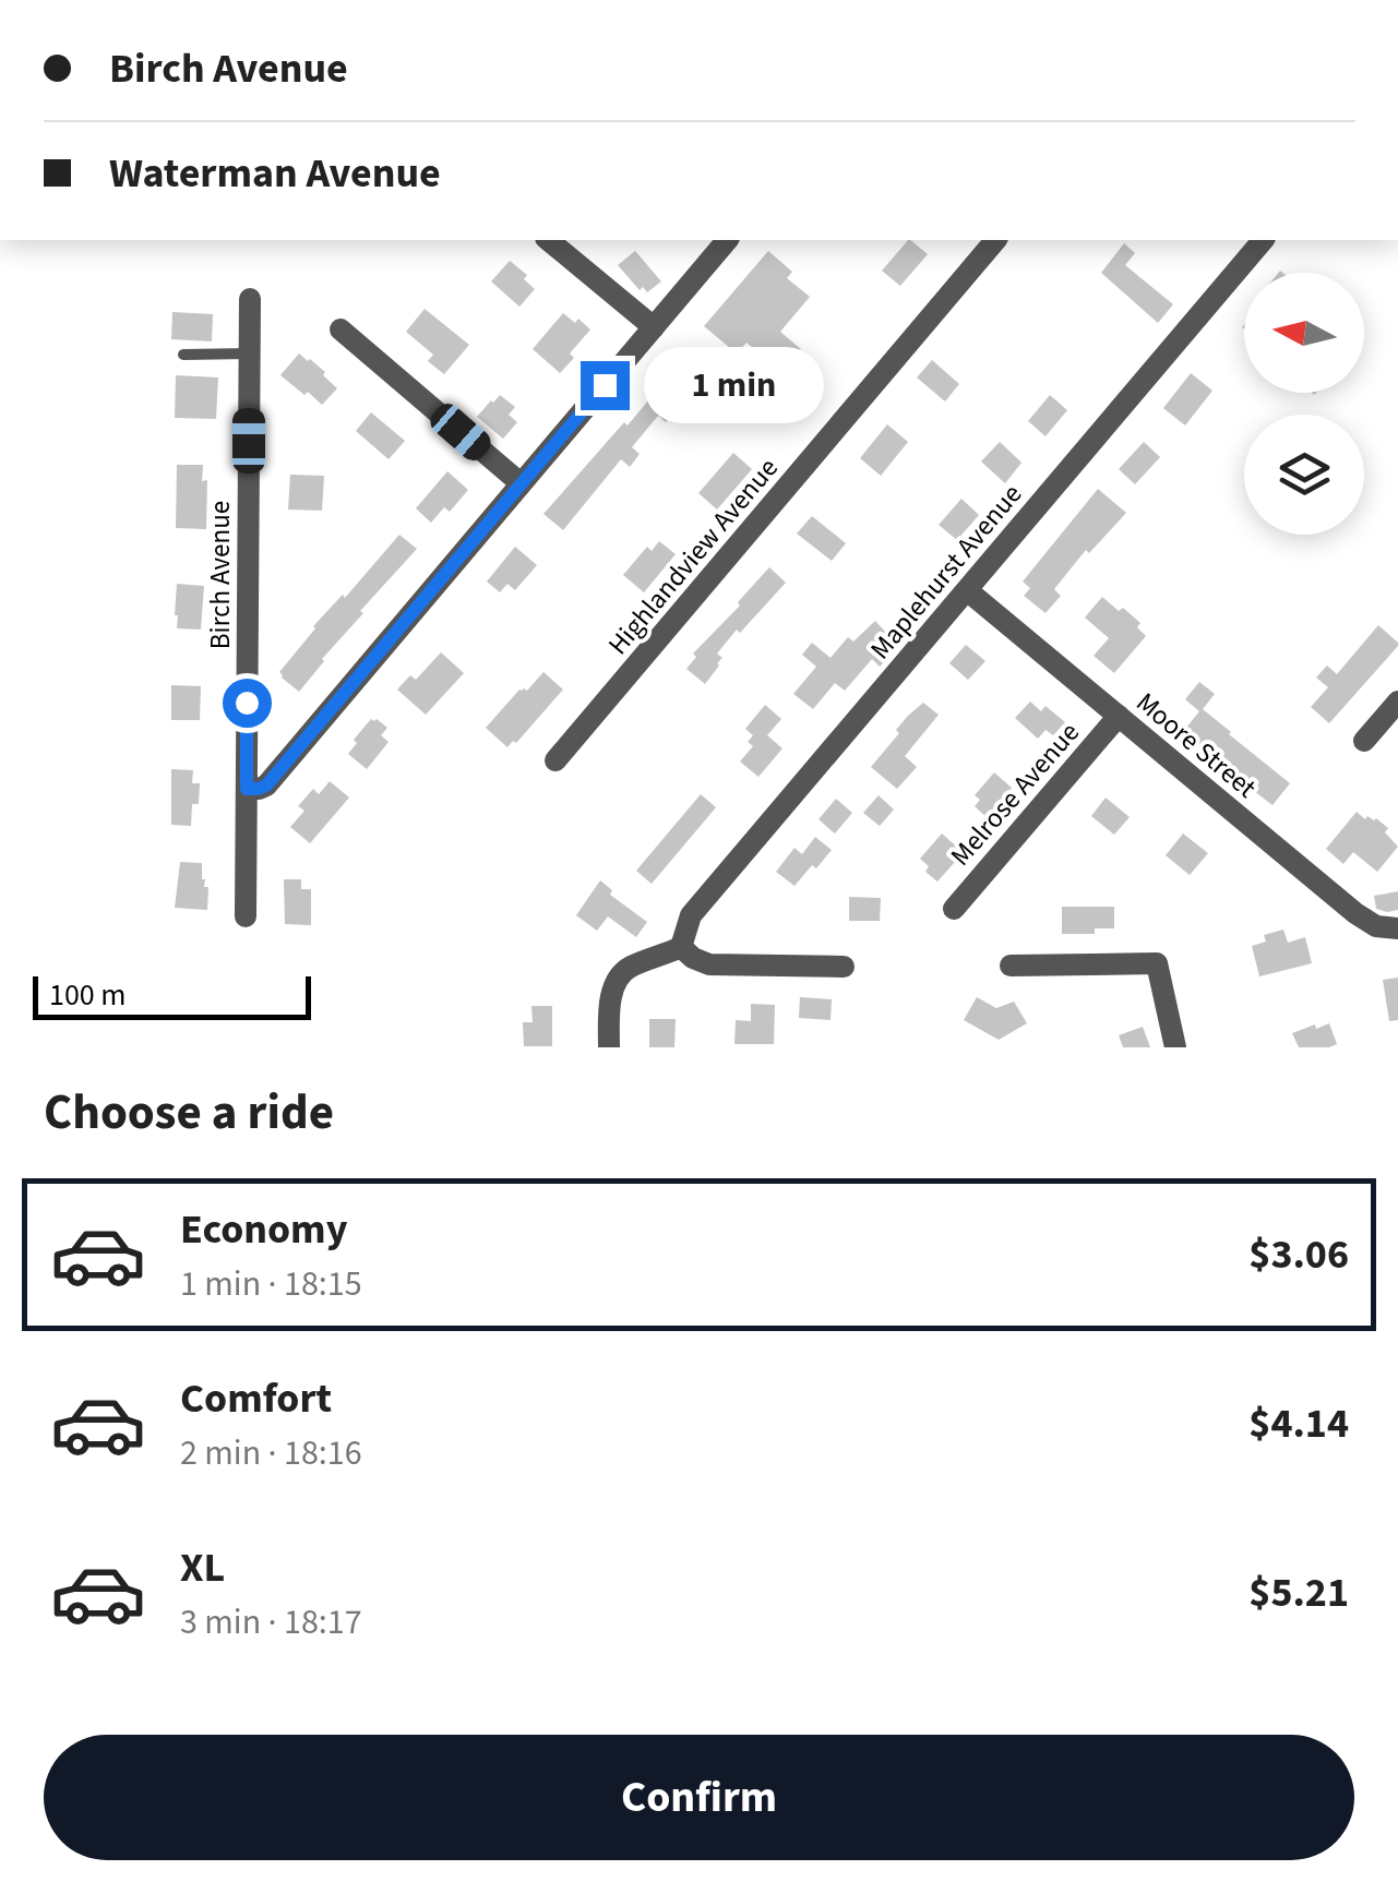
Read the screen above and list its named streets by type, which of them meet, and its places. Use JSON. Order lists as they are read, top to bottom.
{
  "streets": {
    "street": [
      "Highlandview Avenue",
      "Maplehurst Avenue",
      "Birch Avenue",
      "Moore Street",
      "Melrose Avenue"
    ]
  },
  "crossings": [
    ["Maplehurst Avenue", "Moore Street"],
    ["Moore Street", "Melrose Avenue"]
  ],
  "scale_bar": "100 m",
  "north": "left",
  "page": {
    "banner": ["Birch Avenue", "Waterman Avenue"],
    "bubble": "1 min",
    "scale": "100 m",
    "heading": "Choose a ride",
    "list": [
      {
        "name": "Economy",
        "note": "1 min · 18:15",
        "value": "$3.06"
      },
      {
        "name": "Comfort",
        "note": "2 min · 18:16",
        "value": "$4.14"
      },
      {
        "name": "XL",
        "note": "3 min · 18:17",
        "value": "$5.21"
      }
    ],
    "buttons": "Confirm"
  }
}
